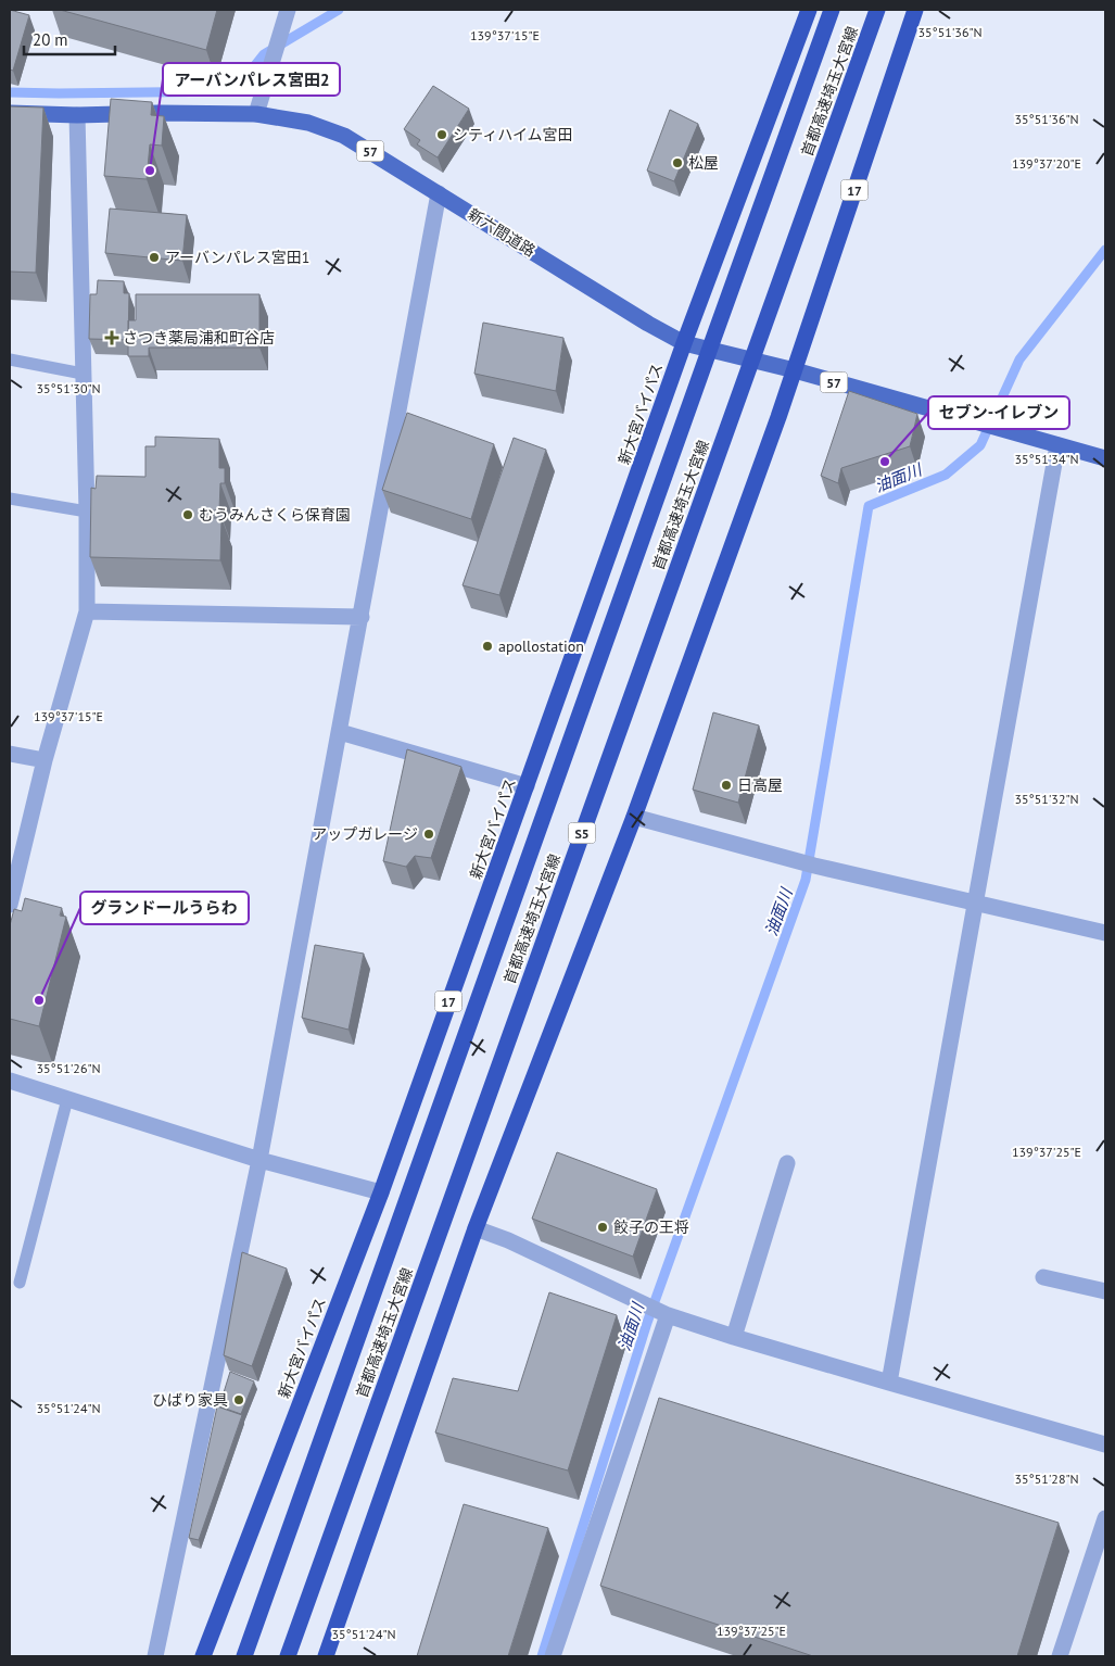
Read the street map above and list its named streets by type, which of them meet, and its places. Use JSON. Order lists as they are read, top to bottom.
{
  "streets": {
    "highway": [
      "首都高速埼玉大宮線",
      "17",
      "新大宮バイパス",
      "S5"
    ],
    "main road": ["57", "新六間道路"]
  },
  "crossings": [
    ["17", "新六間道路"],
    ["新六間道路", "新大宮バイパス"]
  ],
  "water": ["油面川"],
  "places": {
    "other": [
      "シティハイム宮田",
      "松屋",
      "アーバンパレス宮田2",
      "アーバンパレス宮田1",
      "セブン-イレブン",
      "むうみんさくら保育園",
      "apollostation",
      "日高屋",
      "アップガレージ",
      "グランドールうらわ",
      "餃子の王将",
      "ひばり家具"
    ],
    "health": ["さつき薬局浦和町谷店"]
  },
  "scale_bar": "20 m",
  "coordinates": [
    "35°51'36\"N",
    "139°37'15\"E",
    "139°37'20\"E",
    "35°51'30\"N",
    "35°51'34\"N",
    "35°51'32\"N",
    "35°51'26\"N",
    "139°37'25\"E",
    "35°51'24\"N",
    "35°51'28\"N"
  ]
}
